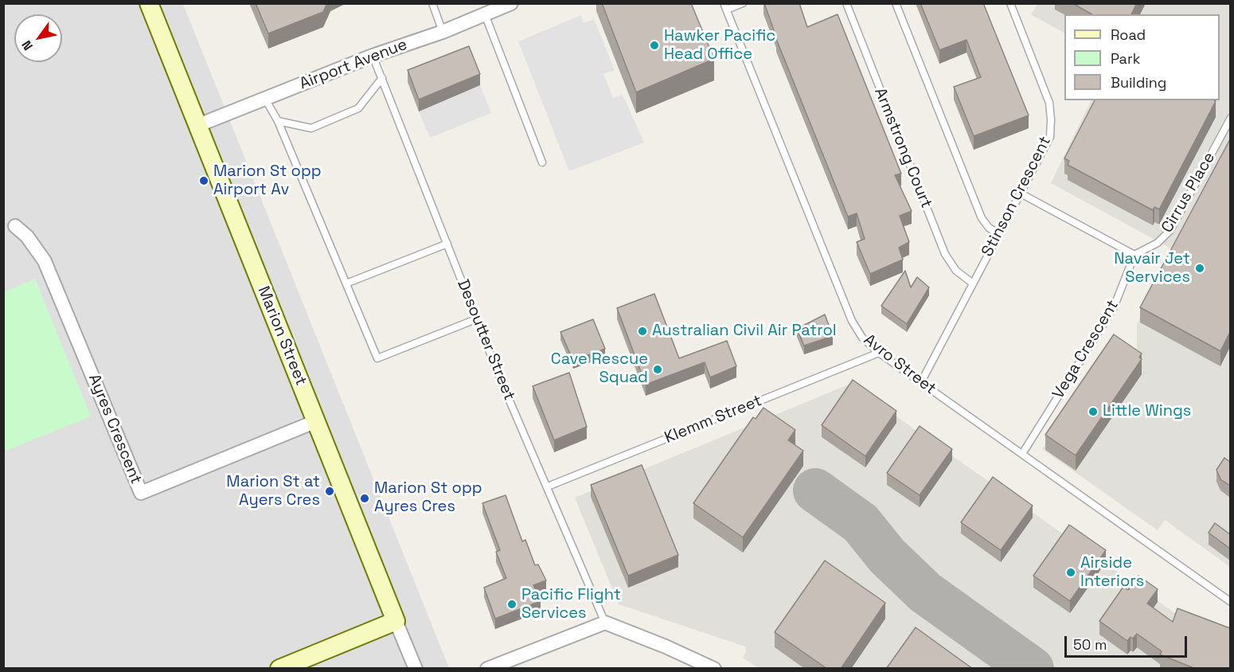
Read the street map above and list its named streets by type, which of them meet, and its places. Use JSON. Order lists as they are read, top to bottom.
{
  "streets": {
    "main road": ["Marion Street"],
    "street": ["Airport Avenue", "Ayres Crescent"],
    "lane": [
      "Armstrong Court",
      "Cirrus Place",
      "Stinson Crescent",
      "Desoutter Street",
      "Vega Crescent",
      "Avro Street",
      "Klemm Street"
    ]
  },
  "crossings": [
    ["Airport Avenue", "Marion Street"],
    ["Airport Avenue", "Desoutter Street"],
    ["Armstrong Court", "Stinson Crescent"],
    ["Cirrus Place", "Vega Crescent"],
    ["Stinson Crescent", "Avro Street"],
    ["Marion Street", "Ayres Crescent"],
    ["Desoutter Street", "Klemm Street"],
    ["Vega Crescent", "Avro Street"],
    ["Avro Street", "Klemm Street"]
  ],
  "places": [
    "Hawker Pacific Head Office",
    "Marion St opp Airport Av",
    "Navair Jet Services",
    "Australian Civil Air Patrol",
    "Cave Rescue Squad",
    "Little Wings",
    "Marion St at Ayers Cres",
    "Marion St opp Ayres Cres",
    "Airside Interiors",
    "Pacific Flight Services"
  ],
  "legend": ["Road", "Park", "Building"],
  "scale_bar": "50 m",
  "north": "bottom left"
}
